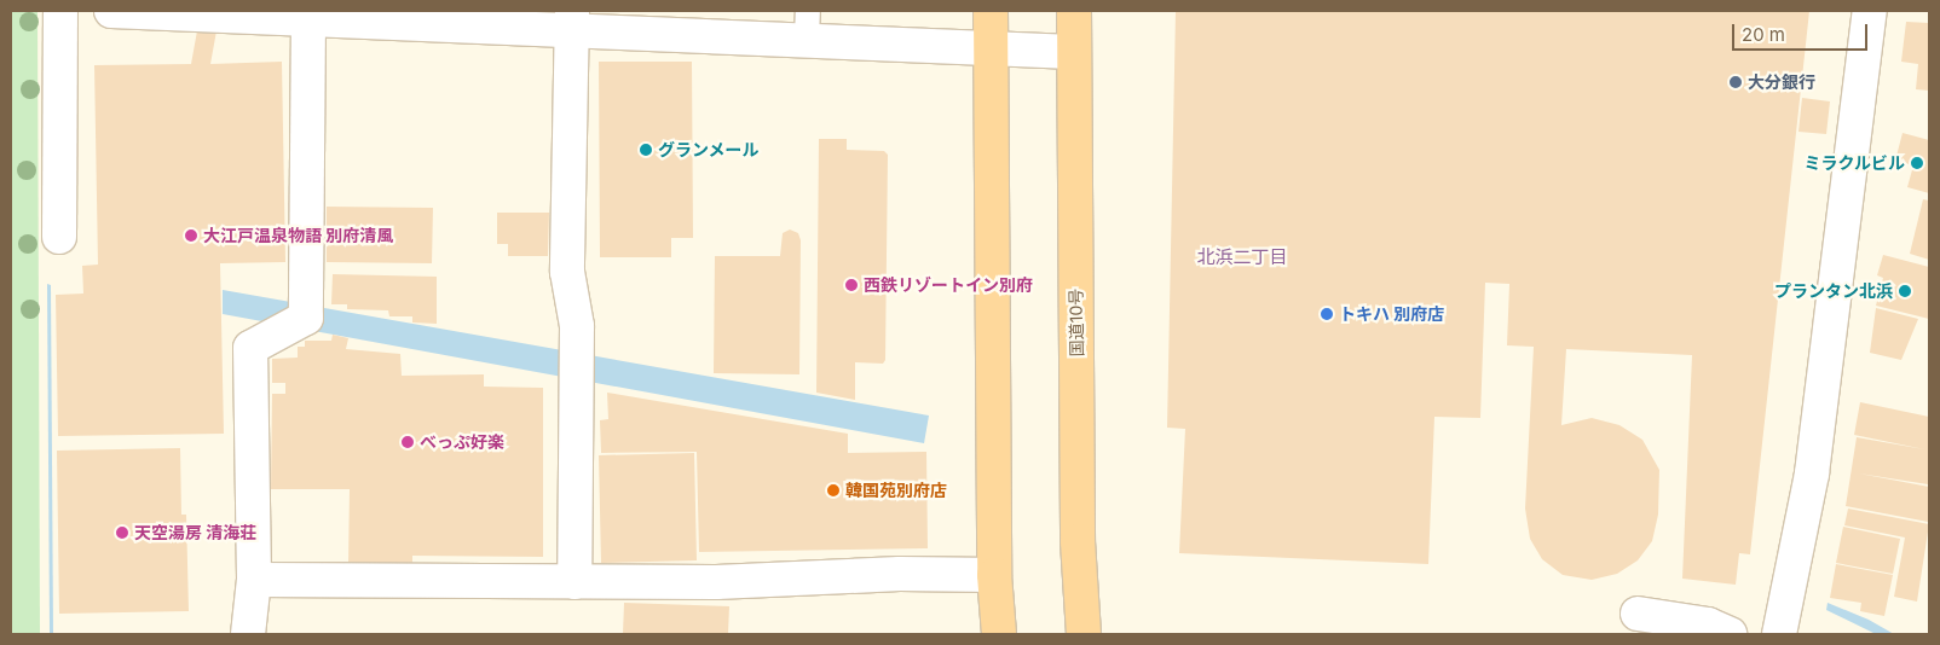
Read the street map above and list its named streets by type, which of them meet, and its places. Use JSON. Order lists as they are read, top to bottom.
{
  "streets": {
    "highway": ["国道10号"]
  },
  "districts": ["北浜二丁目"],
  "places": [
    "大分銀行",
    "グランメール",
    "ミラクルビル",
    "大江戸温泉物語 別府清風",
    "西鉄リゾートイン別府",
    "プランタン北浜",
    "トキハ 別府店",
    "べっぷ好楽",
    "韓国苑別府店",
    "天空湯房 清海荘"
  ],
  "scale_bar": "20 m"
}
